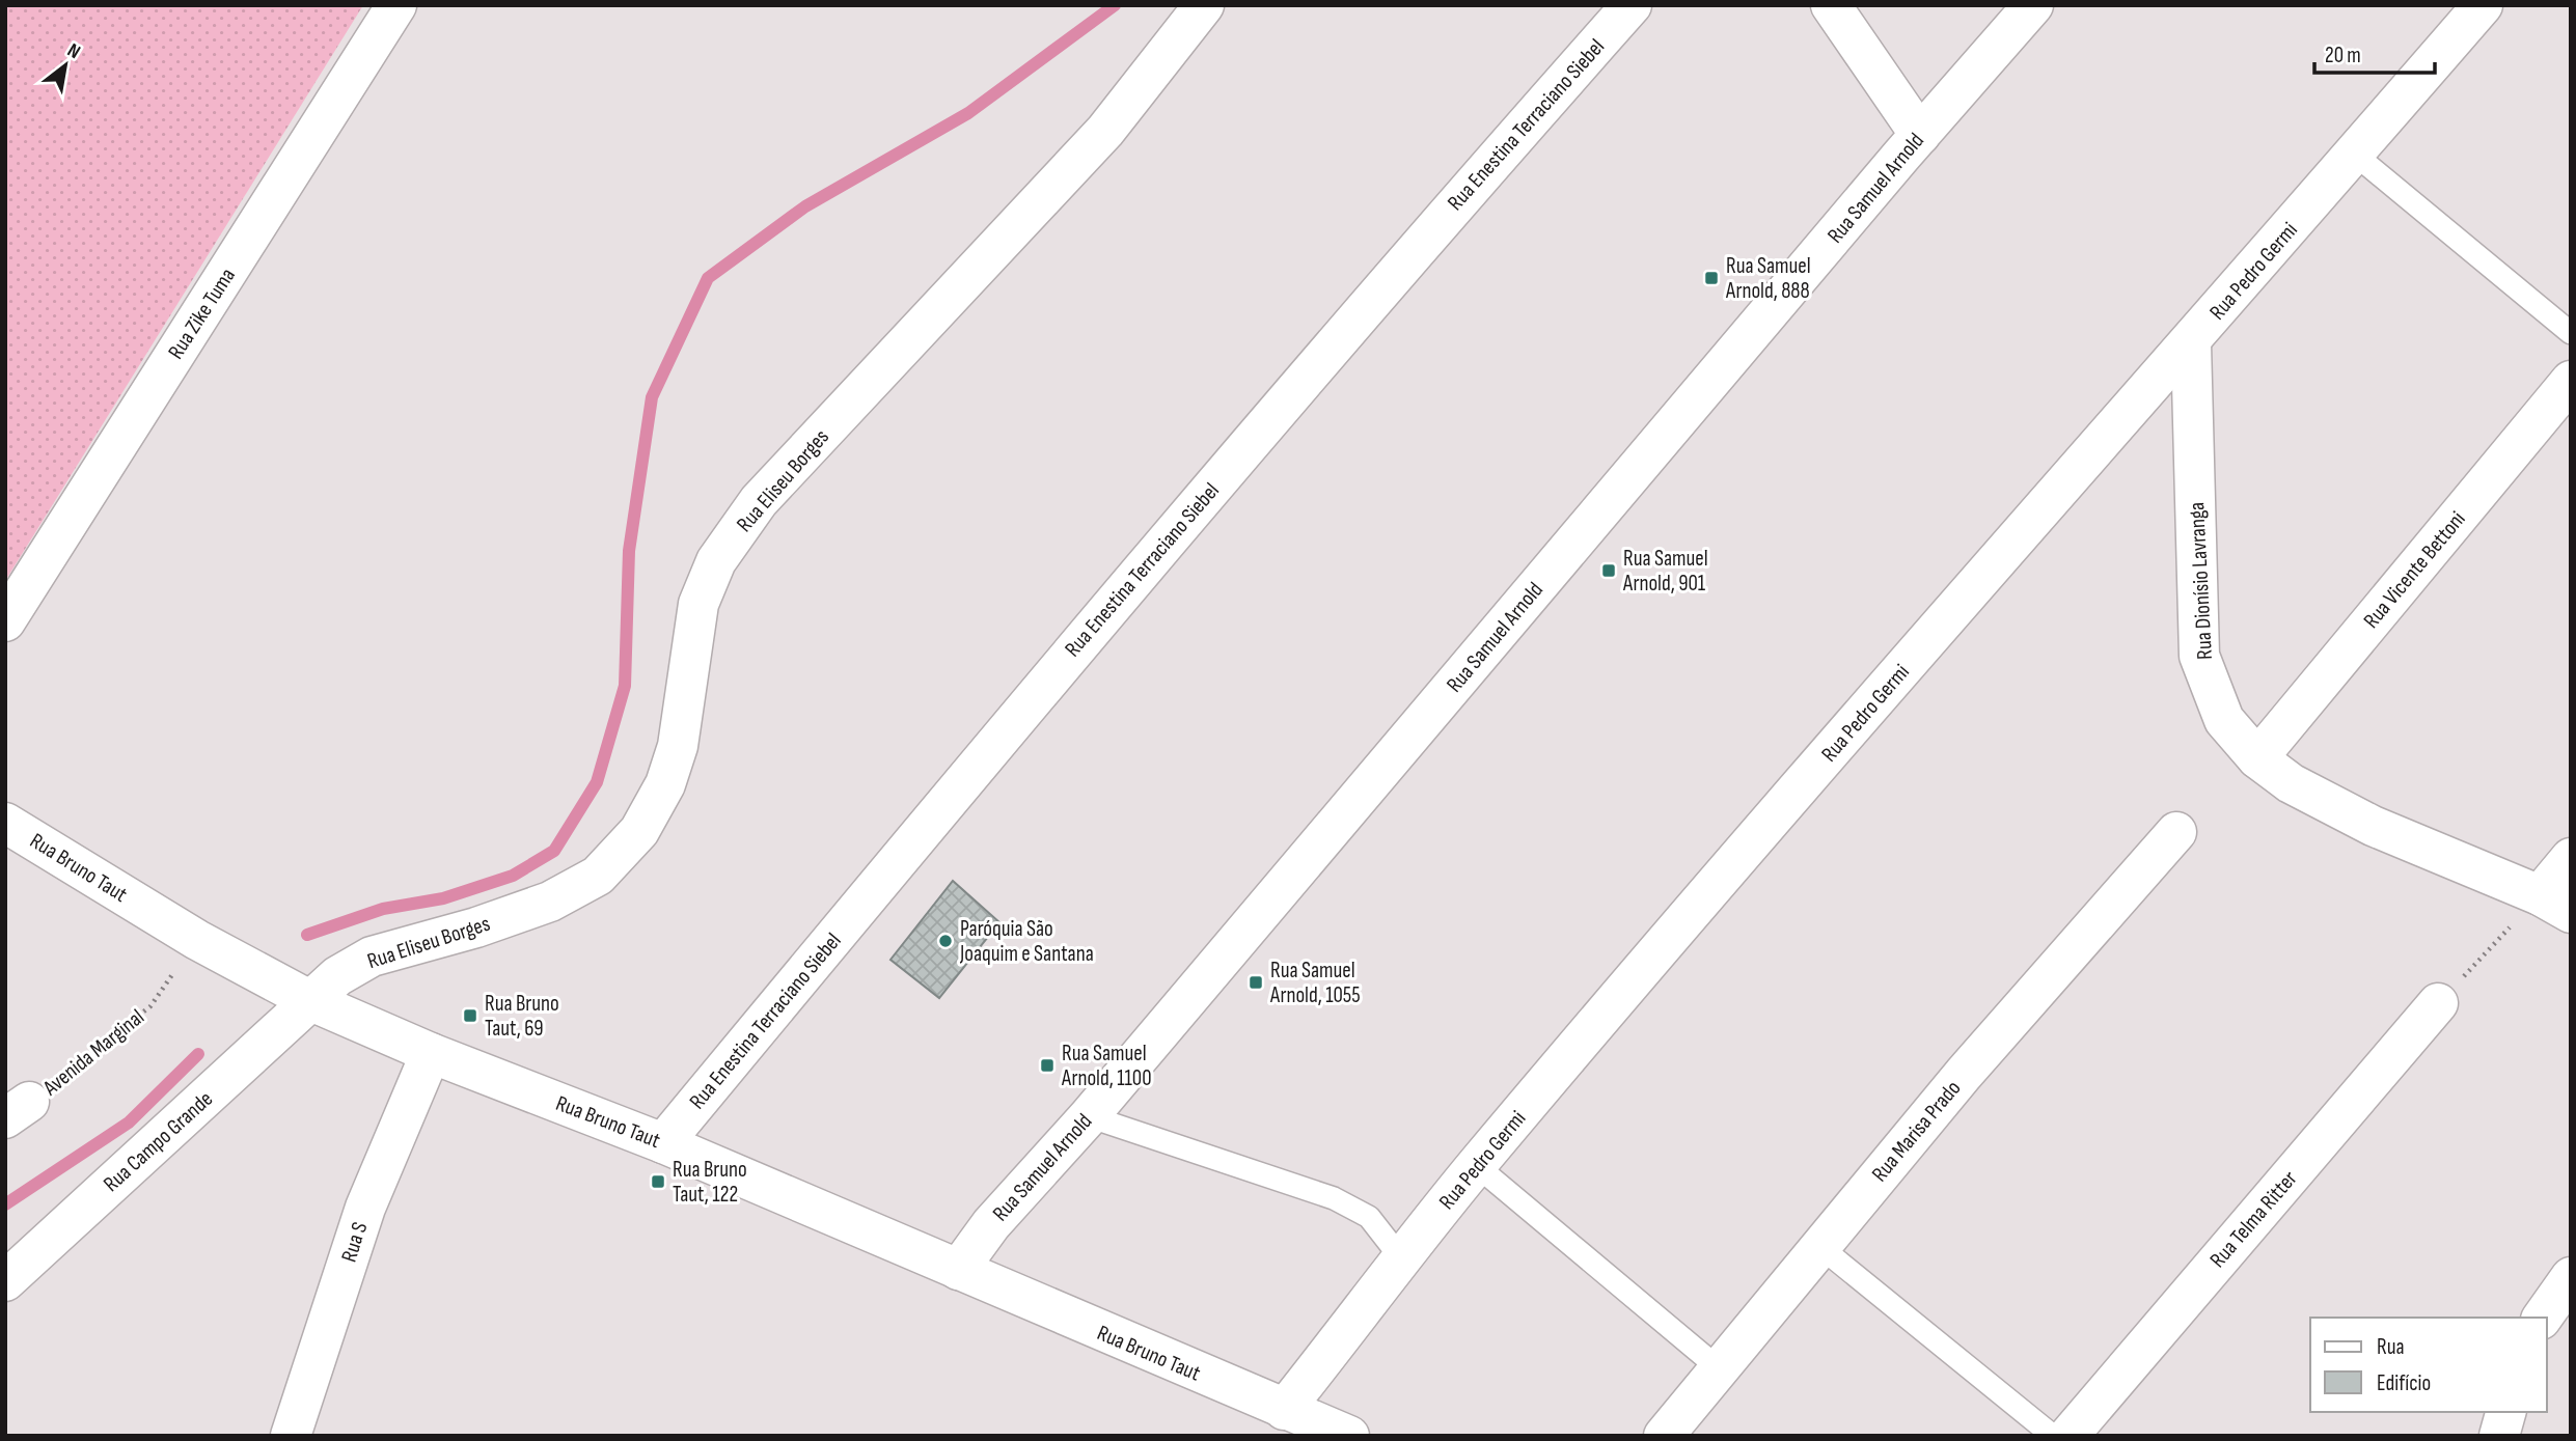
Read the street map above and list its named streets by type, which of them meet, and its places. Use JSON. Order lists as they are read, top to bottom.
{
  "streets": {
    "street": [
      "Rua Enestina Terraciano Siebel",
      "Rua Samuel Arnold",
      "Rua Pedro Germi",
      "Rua Zike Tuma",
      "Rua Eliseu Borges",
      "Rua Vicente Bettoni",
      "Rua Dionísio Lavranga",
      "Rua Bruno Taut",
      "Rua Marisa Prado",
      "Rua Campo Grande",
      "Rua Telma Ritter",
      "Rua S"
    ],
    "path": ["Avenida Marginal"]
  },
  "crossings": [
    ["Rua Enestina Terraciano Siebel", "Rua Bruno Taut"],
    ["Rua Samuel Arnold", "Rua Bruno Taut"],
    ["Rua Pedro Germi", "Rua Dionísio Lavranga"],
    ["Rua Pedro Germi", "Rua Bruno Taut"],
    ["Rua Eliseu Borges", "Rua Bruno Taut"],
    ["Rua Eliseu Borges", "Rua Campo Grande"],
    ["Rua Vicente Bettoni", "Rua Dionísio Lavranga"],
    ["Rua Bruno Taut", "Avenida Marginal"],
    ["Rua Bruno Taut", "Rua Campo Grande"],
    ["Rua Bruno Taut", "Rua S"]
  ],
  "places": {
    "transit": [
      "Rua Samuel Arnold, 888",
      "Rua Samuel Arnold, 901",
      "Rua Samuel Arnold, 1055",
      "Rua Bruno Taut, 69",
      "Rua Samuel Arnold, 1100",
      "Rua Bruno Taut, 122"
    ],
    "other": ["Paróquia São Joaquim e Santana"]
  },
  "legend": ["Rua", "Edifício"],
  "scale_bar": "20 m",
  "north": "top right"
}
